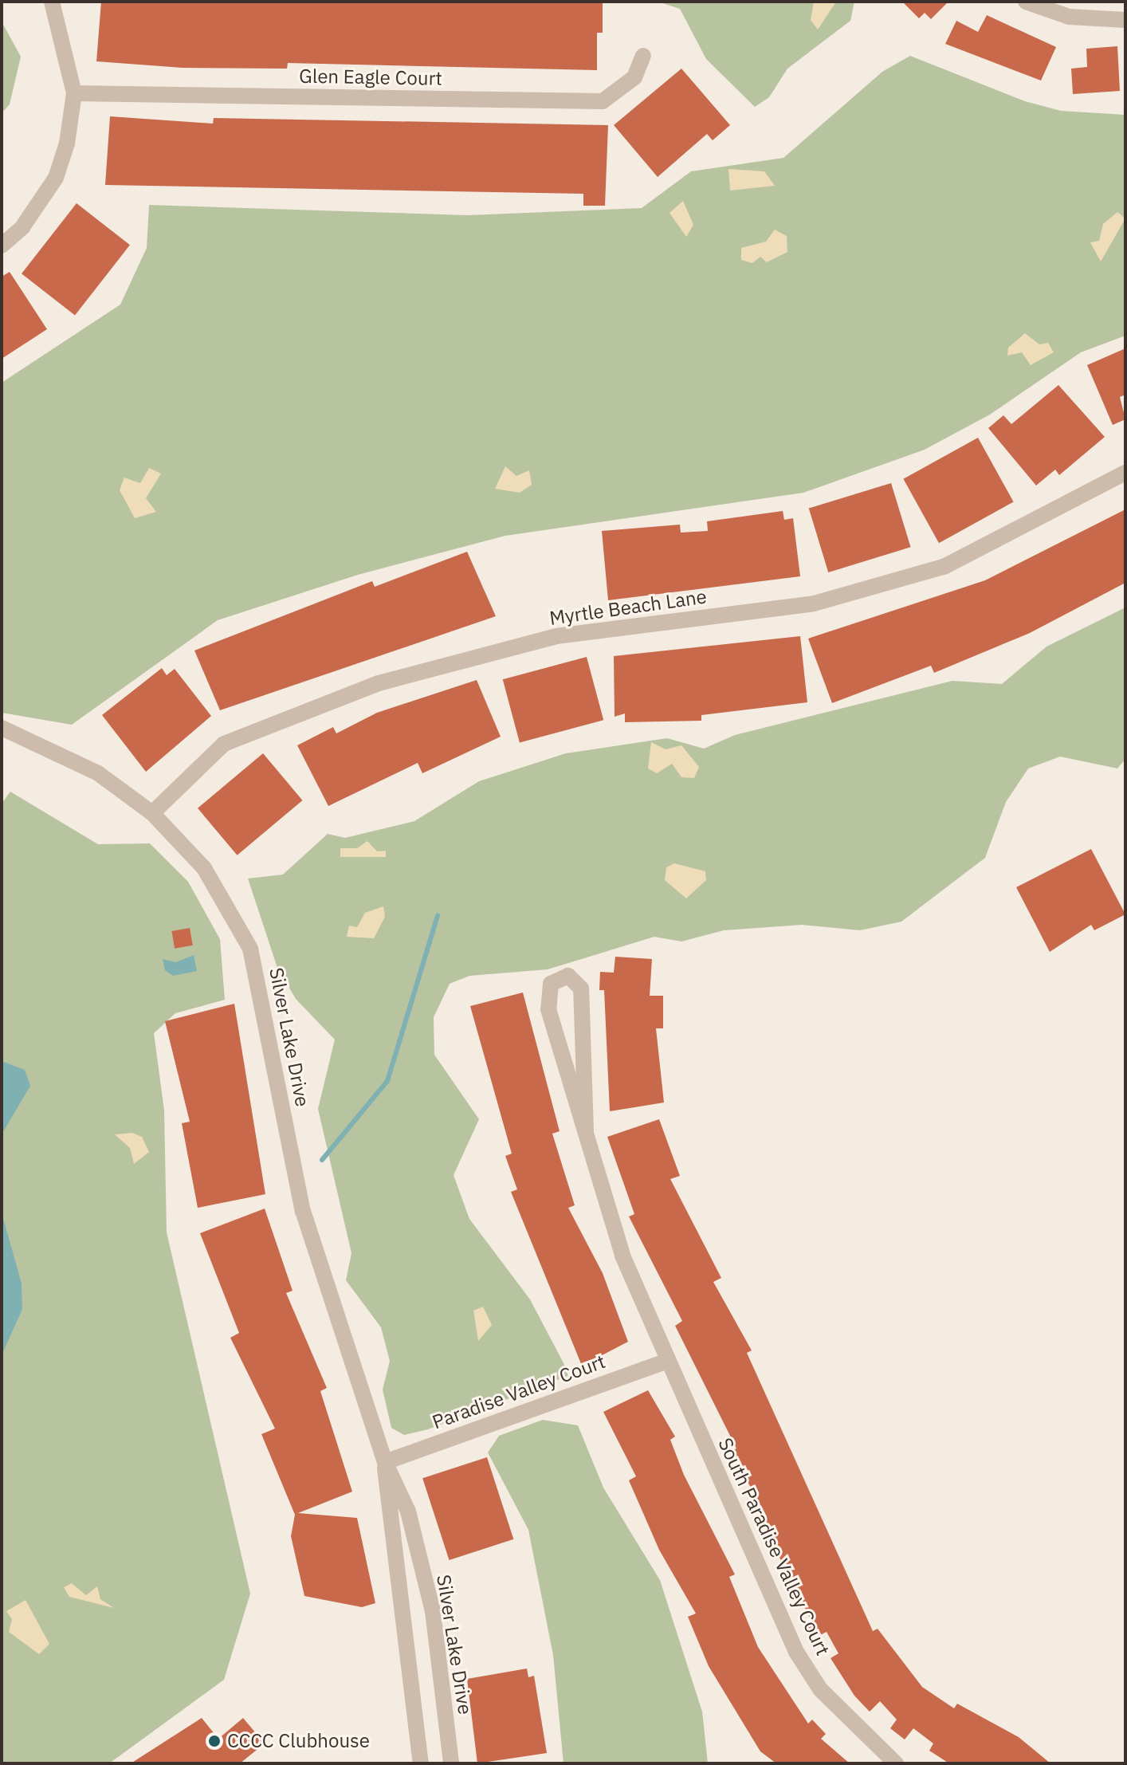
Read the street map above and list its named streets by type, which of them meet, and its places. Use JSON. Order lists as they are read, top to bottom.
{
  "streets": {
    "street": [
      "Glen Eagle Court",
      "Myrtle Beach Lane",
      "Silver Lake Drive",
      "Paradise Valley Court",
      "South Paradise Valley Court"
    ]
  },
  "crossings": [
    ["Myrtle Beach Lane", "Silver Lake Drive"],
    ["Silver Lake Drive", "Paradise Valley Court"],
    ["Paradise Valley Court", "South Paradise Valley Court"]
  ],
  "places": ["CCCC Clubhouse"]
}
